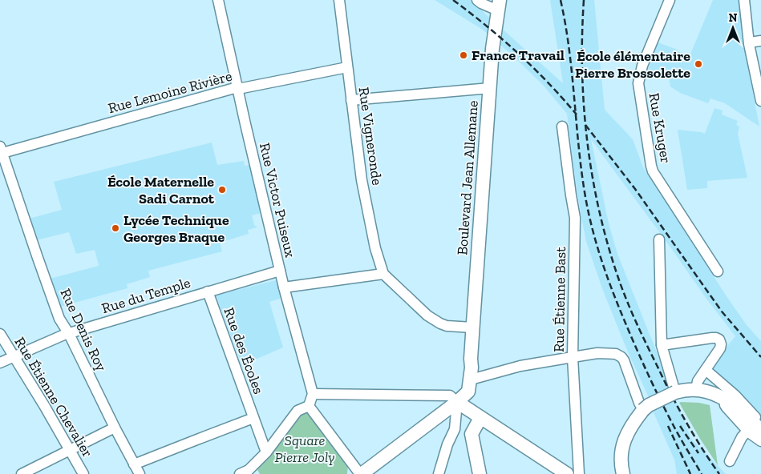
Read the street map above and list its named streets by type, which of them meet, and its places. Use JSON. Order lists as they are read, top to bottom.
{
  "streets": {
    "main road": ["Boulevard Jean Allemane"],
    "street": [
      "Rue Lemoine Rivière",
      "Rue Kruger",
      "Rue Vigneronde",
      "Rue Victor Puiseux",
      "Rue du Temple",
      "Rue Étienne Bast",
      "Rue Denis Roy",
      "Rue des Écoles",
      "Rue Étienne Chevalier"
    ]
  },
  "crossings": [
    ["Rue Lemoine Rivière", "Rue Vigneronde"],
    ["Rue Lemoine Rivière", "Rue Victor Puiseux"],
    ["Rue Lemoine Rivière", "Rue Denis Roy"],
    ["Rue Victor Puiseux", "Rue du Temple"],
    ["Rue du Temple", "Rue Denis Roy"],
    ["Rue du Temple", "Rue des Écoles"],
    ["Rue du Temple", "Rue Étienne Chevalier"]
  ],
  "parks": ["Square Pierre Joly"],
  "places": [
    "France Travail",
    "École élémentaire Pierre Brossolette",
    "École Maternelle Sadi Carnot",
    "Lycée Technique Georges Braque"
  ],
  "north": "top"
}
